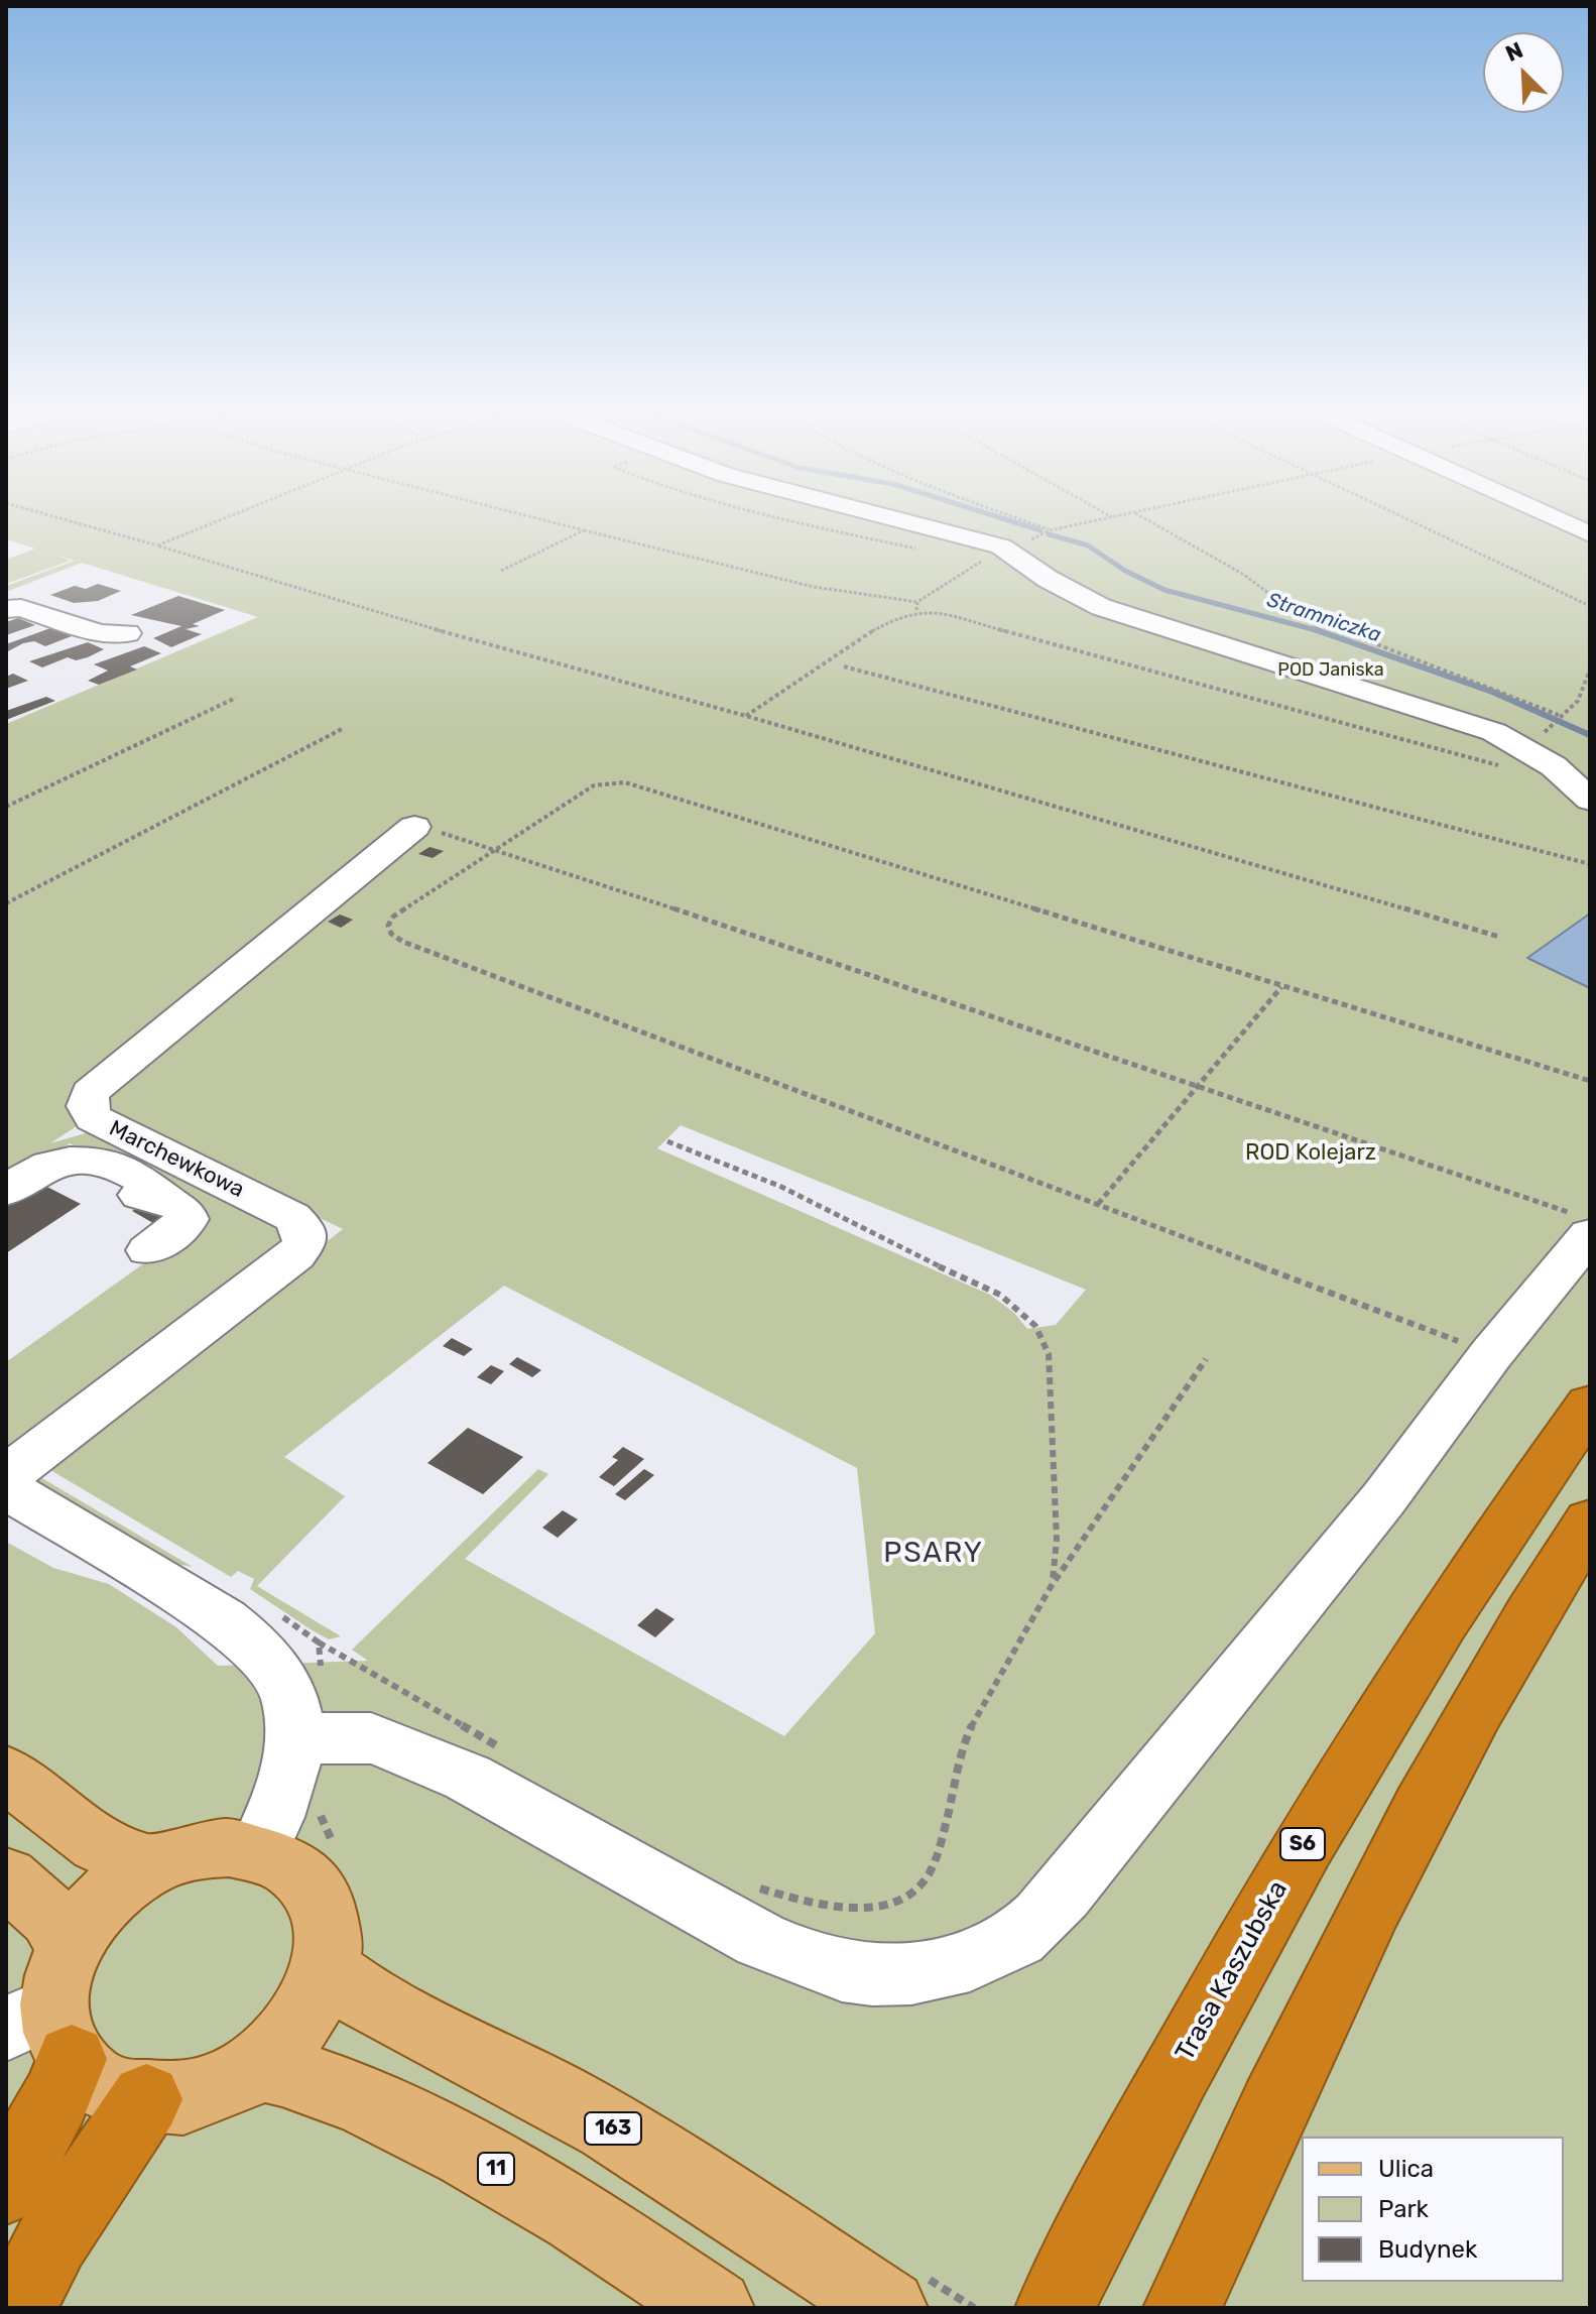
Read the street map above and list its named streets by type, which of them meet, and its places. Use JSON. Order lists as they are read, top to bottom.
{
  "streets": {
    "highway": ["S6", "Trasa Kaszubska"],
    "main road": ["163", "11"],
    "street": ["Marchewkowa"]
  },
  "crossings": [
    ["163", "11"]
  ],
  "districts": ["PSARY"],
  "water": ["Stramniczka"],
  "parks": ["POD Janiska", "ROD Kolejarz"],
  "legend": ["Ulica", "Park", "Budynek"],
  "north": "top left"
}
